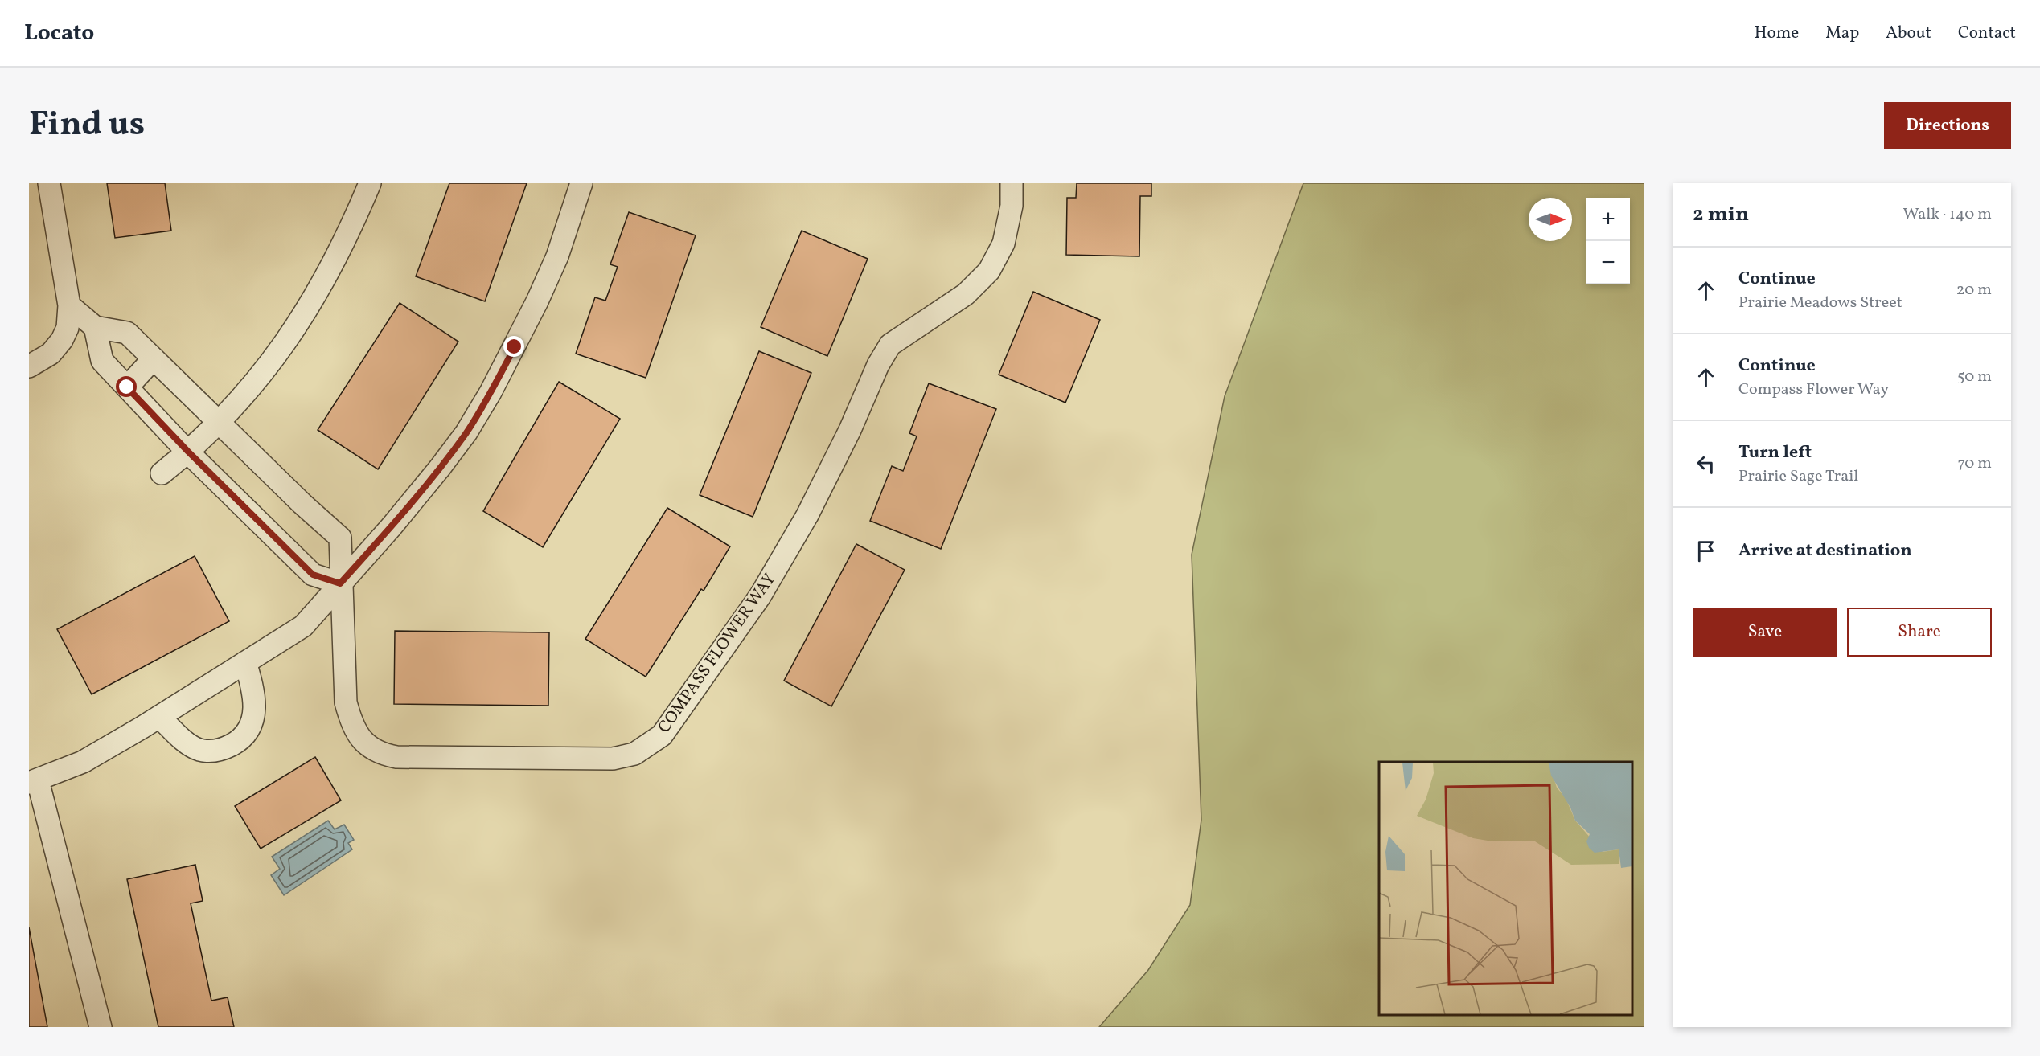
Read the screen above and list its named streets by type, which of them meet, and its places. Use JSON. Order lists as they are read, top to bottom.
{
  "streets": {
    "street": ["COMPASS FLOWER WAY"]
  },
  "north": "right",
  "page": {
    "header": "Locato",
    "nav": [
      "Home",
      "Map",
      "About",
      "Contact"
    ],
    "title": "Find us",
    "buttons": [
      "Directions",
      ["Save", "Share"]
    ],
    "heading": ["2 min", "Walk · 140 m"],
    "map_buttons": ["+", "−"],
    "list": [
      ["Continue", "Prairie Meadows Street", "20 m"],
      ["Continue", "Compass Flower Way", "50 m"],
      ["Turn left", "Prairie Sage Trail", "70 m"],
      "Arrive at destination"
    ]
  }
}
